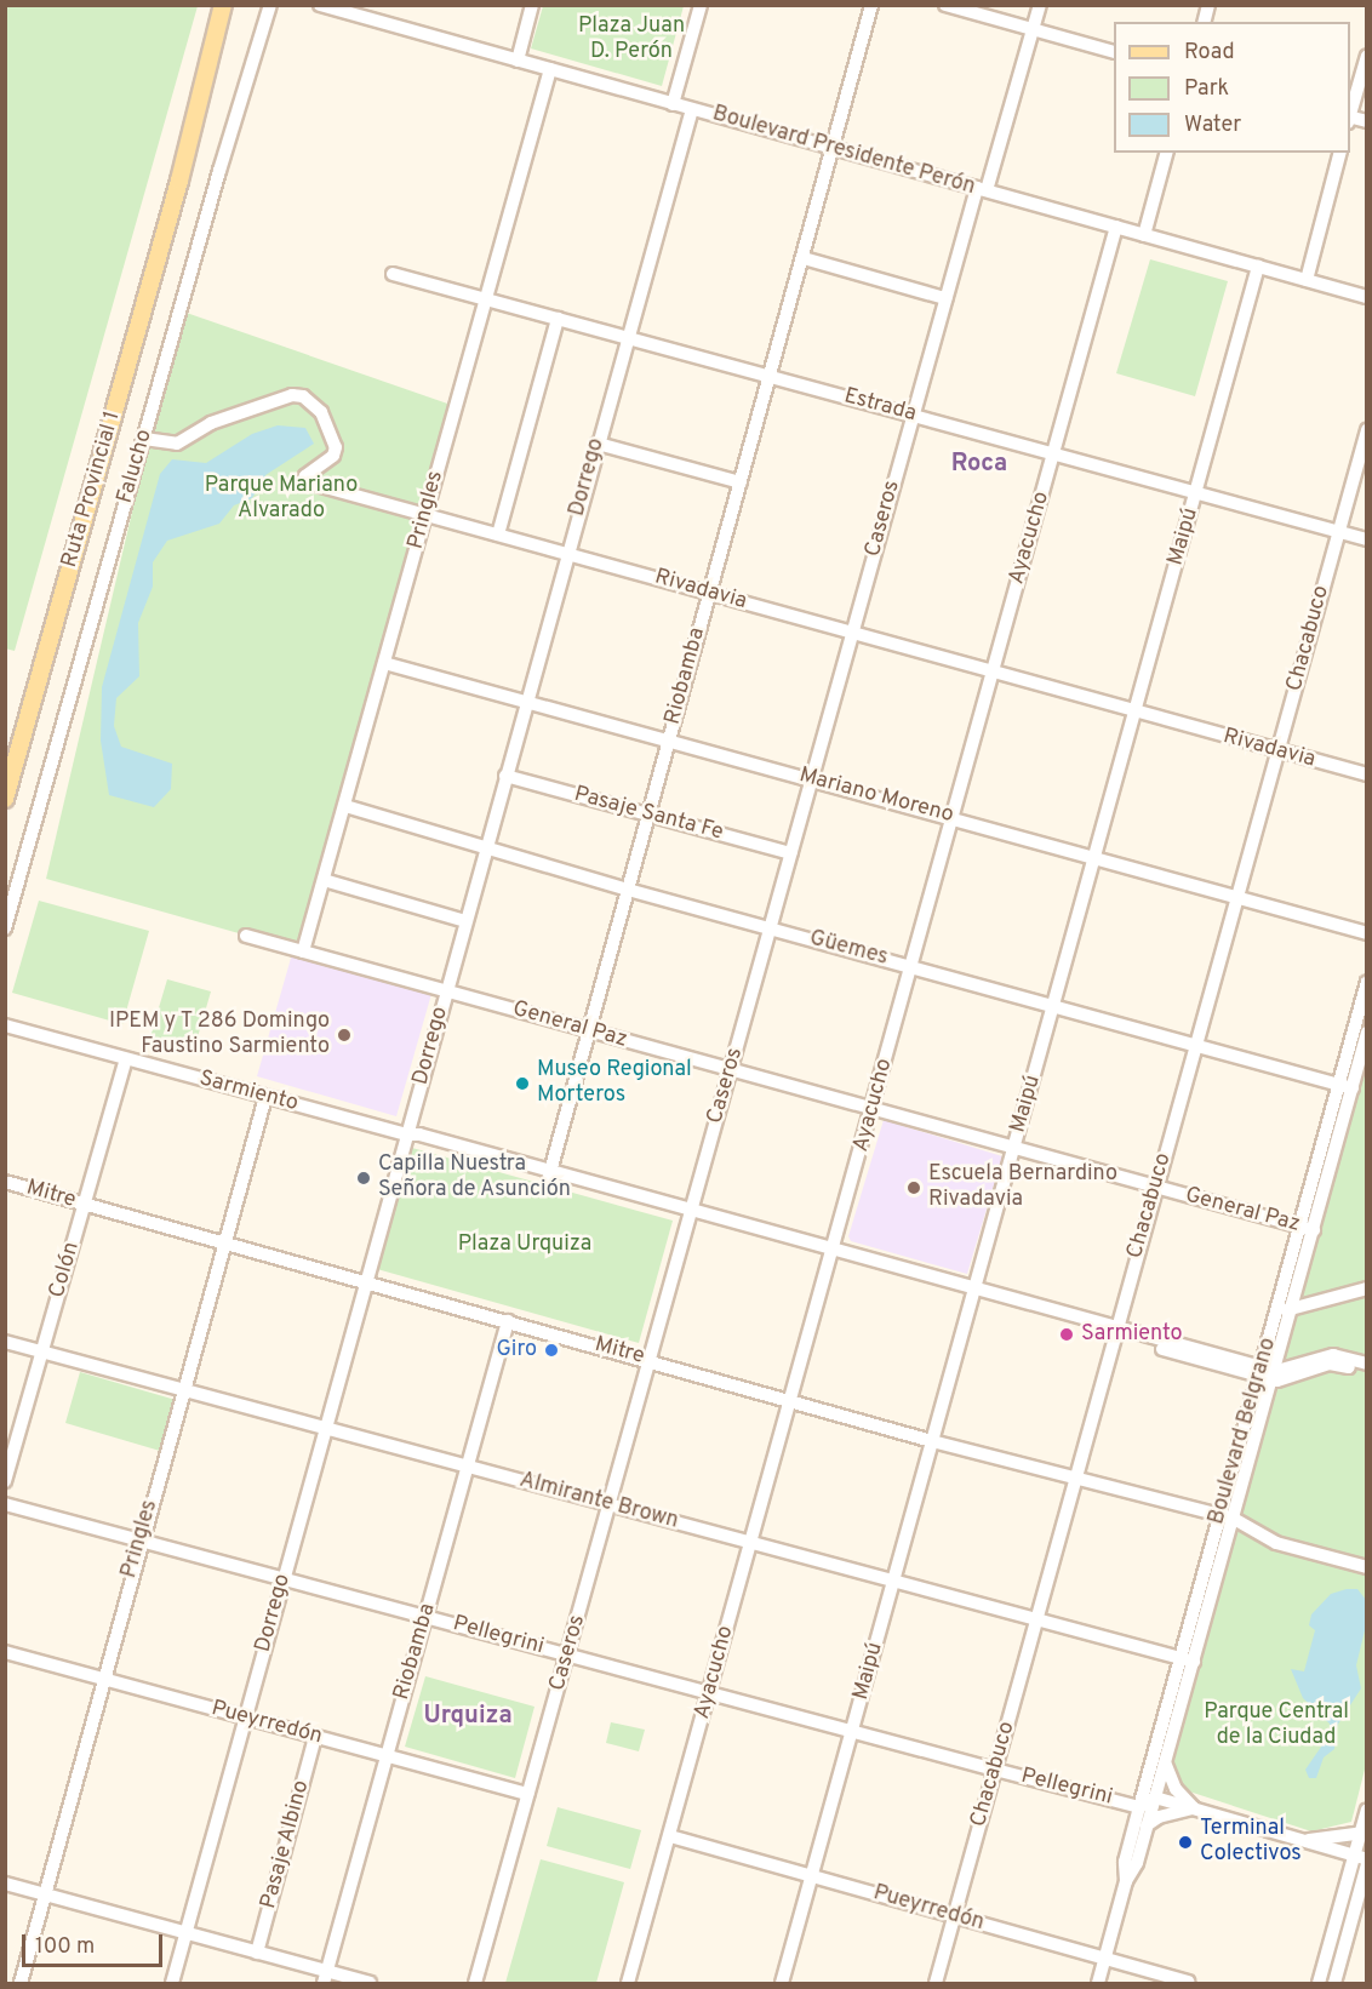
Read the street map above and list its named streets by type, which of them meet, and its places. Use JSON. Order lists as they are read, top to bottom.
{
  "streets": {
    "main road": ["Ruta Provincial 1"],
    "street": [
      "Boulevard Presidente Perón",
      "Estrada",
      "Falucho",
      "Dorrego",
      "Pringles",
      "Caseros",
      "Maipú",
      "Ayacucho",
      "Rivadavia",
      "Chacabuco",
      "Riobamba",
      "Mariano Moreno",
      "Pasaje Santa Fe",
      "Güemes",
      "General Paz",
      "Sarmiento",
      "Mitre",
      "Colón",
      "Boulevard Belgrano",
      "Almirante Brown",
      "Pellegrini",
      "Pueyrredón",
      "Pasaje Albino"
    ]
  },
  "crossings": [
    ["Boulevard Presidente Perón", "Dorrego"],
    ["Boulevard Presidente Perón", "Pringles"],
    ["Boulevard Presidente Perón", "Caseros"],
    ["Boulevard Presidente Perón", "Maipú"],
    ["Boulevard Presidente Perón", "Ayacucho"],
    ["Boulevard Presidente Perón", "Riobamba"],
    ["Estrada", "Dorrego"],
    ["Estrada", "Pringles"],
    ["Estrada", "Caseros"],
    ["Estrada", "Maipú"],
    ["Estrada", "Ayacucho"],
    ["Estrada", "Chacabuco"],
    ["Estrada", "Riobamba"],
    ["Falucho", "Rivadavia"],
    ["Dorrego", "Rivadavia"],
    ["Dorrego", "Mariano Moreno"],
    ["Dorrego", "Pasaje Santa Fe"],
    ["Dorrego", "Güemes"],
    ["Dorrego", "General Paz"],
    ["Dorrego", "Sarmiento"],
    ["Dorrego", "Mitre"],
    ["Dorrego", "Almirante Brown"],
    ["Dorrego", "Pellegrini"],
    ["Dorrego", "Pueyrredón"],
    ["Pringles", "Rivadavia"],
    ["Pringles", "Mariano Moreno"],
    ["Pringles", "Güemes"],
    ["Pringles", "General Paz"],
    ["Pringles", "Sarmiento"],
    ["Pringles", "Mitre"],
    ["Pringles", "Almirante Brown"],
    ["Pringles", "Pellegrini"],
    ["Pringles", "Pueyrredón"],
    ["Caseros", "Rivadavia"],
    ["Caseros", "Mariano Moreno"],
    ["Caseros", "Pasaje Santa Fe"],
    ["Caseros", "Güemes"],
    ["Caseros", "General Paz"],
    ["Caseros", "Sarmiento"],
    ["Caseros", "Mitre"],
    ["Caseros", "Almirante Brown"],
    ["Caseros", "Pellegrini"],
    ["Caseros", "Pueyrredón"],
    ["Maipú", "Rivadavia"],
    ["Maipú", "Mariano Moreno"],
    ["Maipú", "Güemes"],
    ["Maipú", "General Paz"],
    ["Maipú", "Sarmiento"],
    ["Maipú", "Mitre"],
    ["Maipú", "Almirante Brown"],
    ["Maipú", "Pellegrini"],
    ["Maipú", "Pueyrredón"],
    ["Ayacucho", "Rivadavia"],
    ["Ayacucho", "Mariano Moreno"],
    ["Ayacucho", "Güemes"],
    ["Ayacucho", "General Paz"],
    ["Ayacucho", "Sarmiento"],
    ["Ayacucho", "Mitre"],
    ["Ayacucho", "Almirante Brown"],
    ["Ayacucho", "Pellegrini"],
    ["Ayacucho", "Pueyrredón"],
    ["Rivadavia", "Chacabuco"],
    ["Rivadavia", "Riobamba"],
    ["Chacabuco", "Mariano Moreno"],
    ["Chacabuco", "Güemes"],
    ["Chacabuco", "General Paz"],
    ["Chacabuco", "Sarmiento"],
    ["Chacabuco", "Mitre"],
    ["Chacabuco", "Almirante Brown"],
    ["Chacabuco", "Pellegrini"],
    ["Chacabuco", "Pueyrredón"],
    ["Riobamba", "Mariano Moreno"],
    ["Riobamba", "Pasaje Santa Fe"],
    ["Riobamba", "Güemes"],
    ["Riobamba", "General Paz"],
    ["Riobamba", "Sarmiento"],
    ["Riobamba", "Mitre"],
    ["Riobamba", "Almirante Brown"],
    ["Riobamba", "Pellegrini"],
    ["Riobamba", "Pueyrredón"],
    ["Güemes", "Boulevard Belgrano"],
    ["General Paz", "Boulevard Belgrano"],
    ["Sarmiento", "Colón"],
    ["Sarmiento", "Boulevard Belgrano"],
    ["Mitre", "Colón"],
    ["Mitre", "Boulevard Belgrano"],
    ["Colón", "Almirante Brown"],
    ["Boulevard Belgrano", "Almirante Brown"],
    ["Boulevard Belgrano", "Pellegrini"],
    ["Boulevard Belgrano", "Pueyrredón"],
    ["Pueyrredón", "Pasaje Albino"]
  ],
  "districts": ["Roca", "Urquiza"],
  "parks": [
    "Plaza Juan D. Perón",
    "Parque Mariano Alvarado",
    "Plaza Urquiza",
    "Parque Central de la Ciudad"
  ],
  "places": [
    "IPEM y T 286 Domingo Faustino Sarmiento",
    "Museo Regional Morteros",
    "Capilla Nuestra Señora de Asunción",
    "Escuela Bernardino Rivadavia",
    "Sarmiento",
    "Giro",
    "Terminal Colectivos"
  ],
  "legend": ["Road", "Park", "Water"],
  "scale_bar": "100 m"
}
